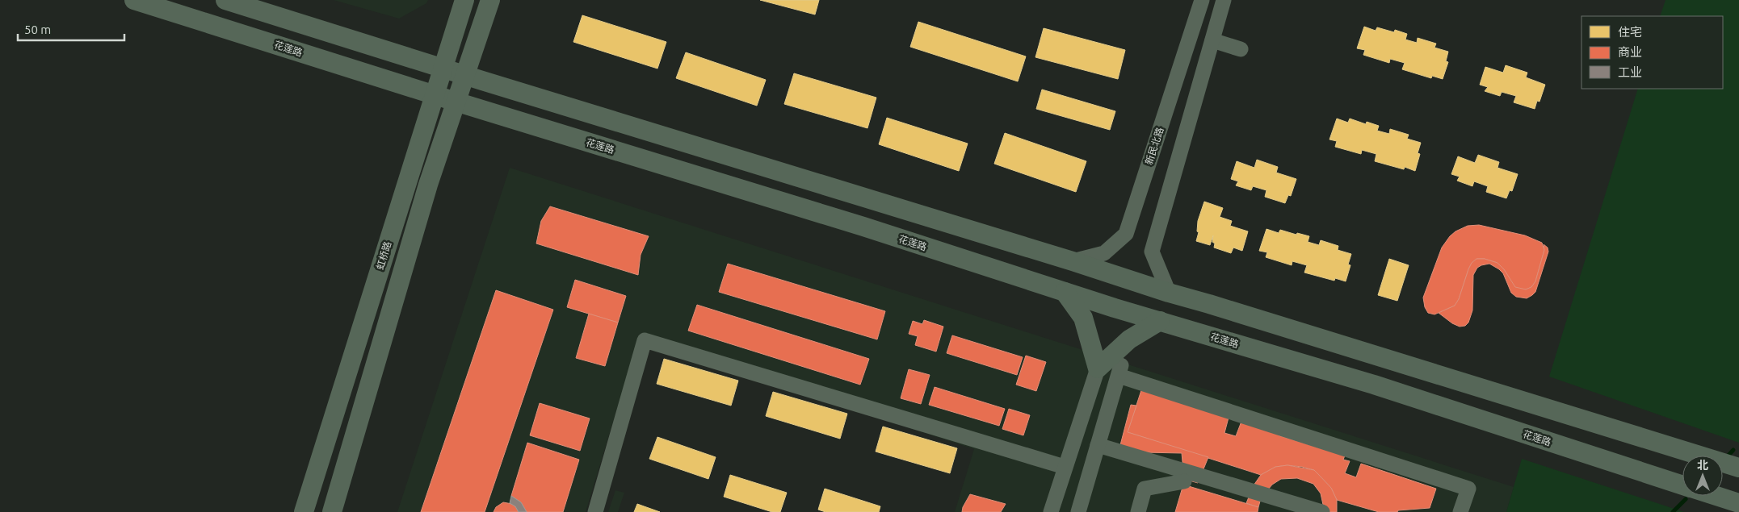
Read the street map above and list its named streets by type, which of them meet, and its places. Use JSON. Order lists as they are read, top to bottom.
{
  "streets": {
    "main road": ["花莲路", "虹桥路"],
    "street": ["新民北路"]
  },
  "crossings": [
    ["花莲路", "虹桥路"]
  ],
  "legend": ["住宅", "商业", "工业"],
  "scale_bar": "50 m",
  "north": "top"
}
